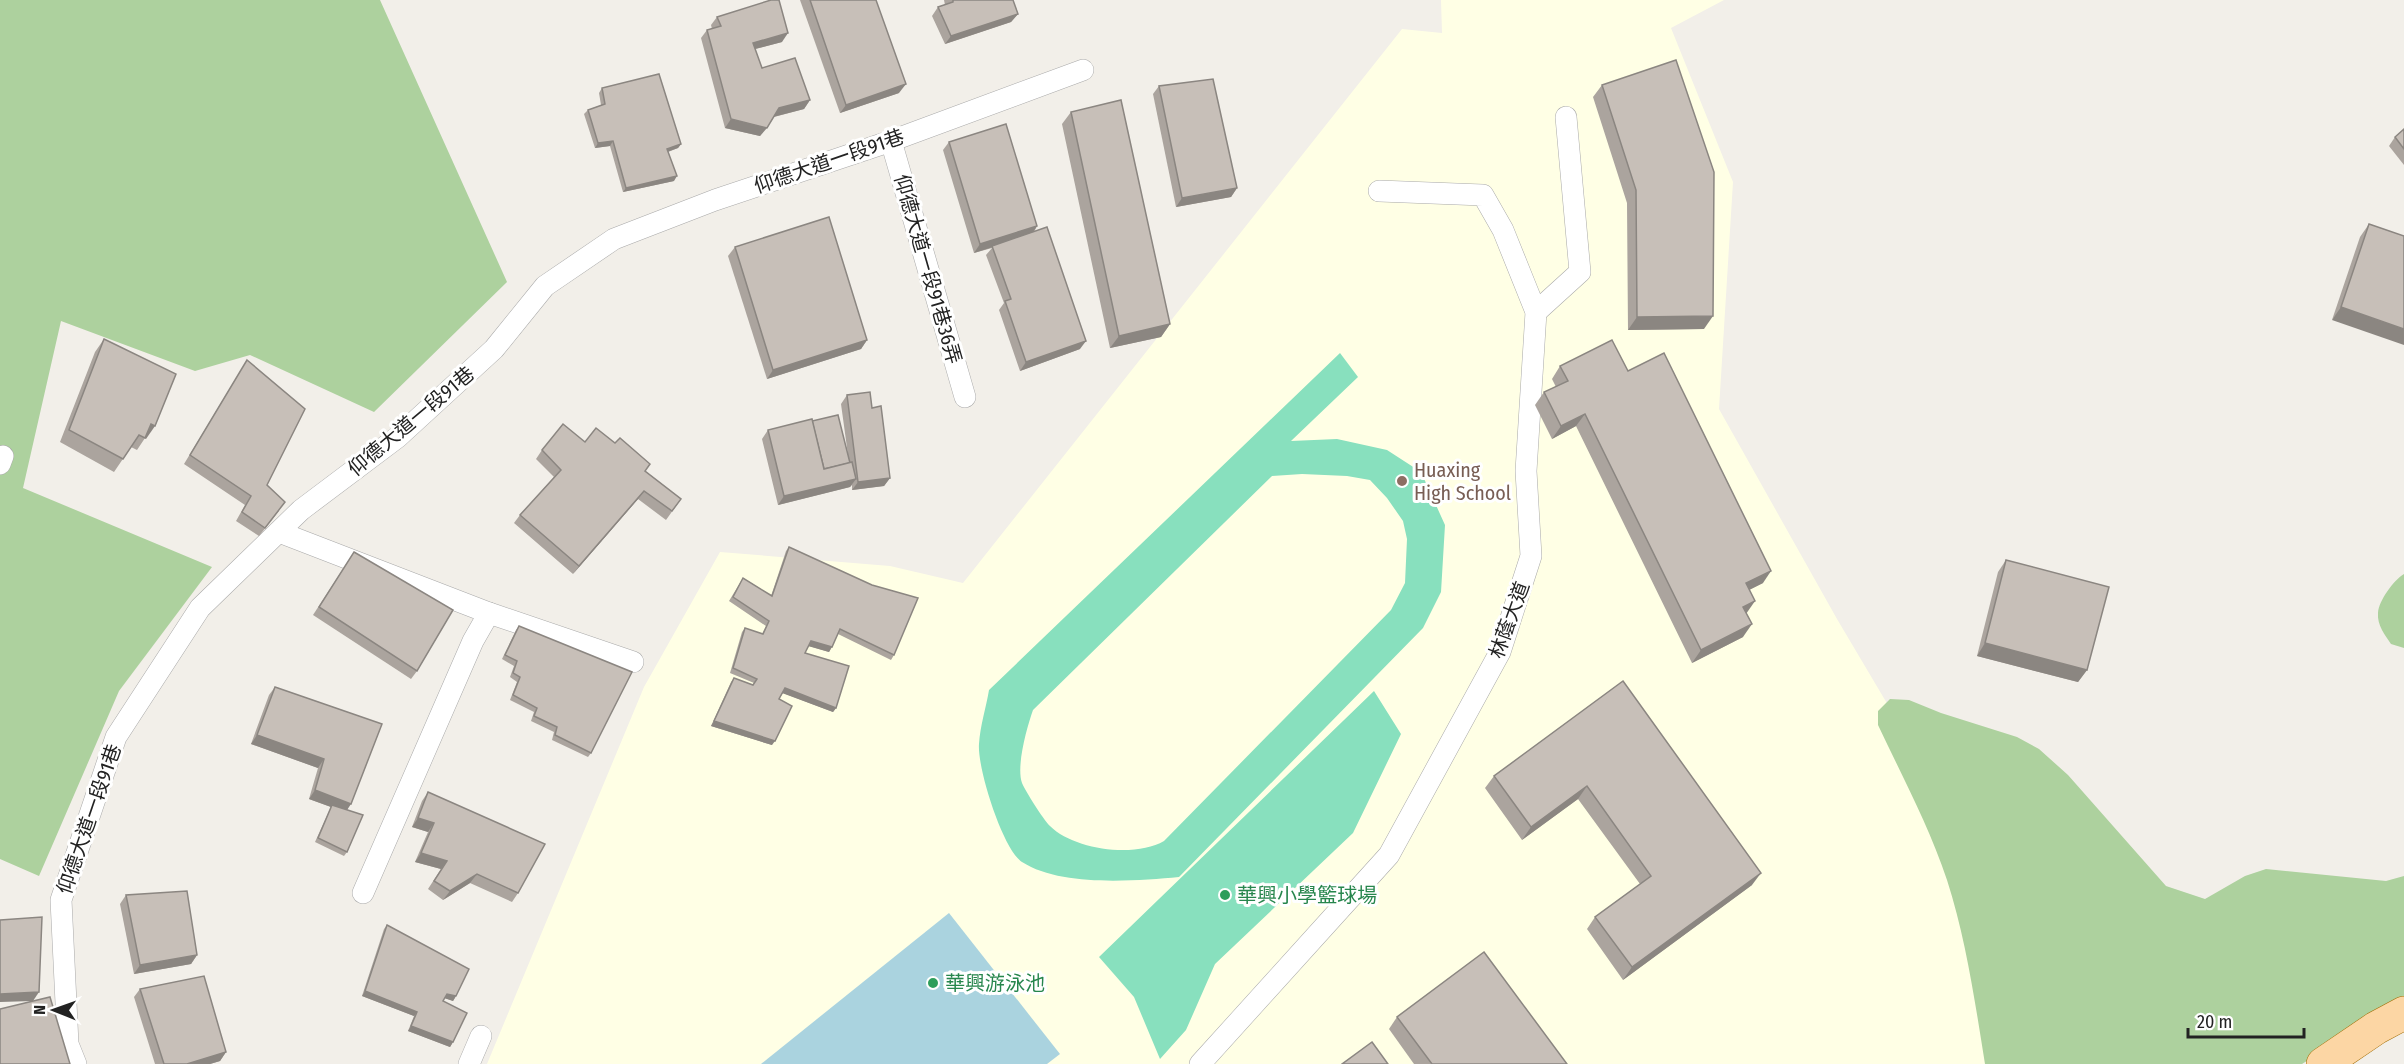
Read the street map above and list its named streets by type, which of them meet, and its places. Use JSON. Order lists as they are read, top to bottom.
{
  "streets": {
    "lane": ["仰德大道一段91巷", "仰德大道一段91巷36弄", "林蔭大道"]
  },
  "crossings": [
    ["仰德大道一段91巷", "仰德大道一段91巷36弄"]
  ],
  "places": ["Huaxing High School", "華興小學籃球場", "華興游泳池"],
  "scale_bar": "20 m",
  "north": "left"
}
